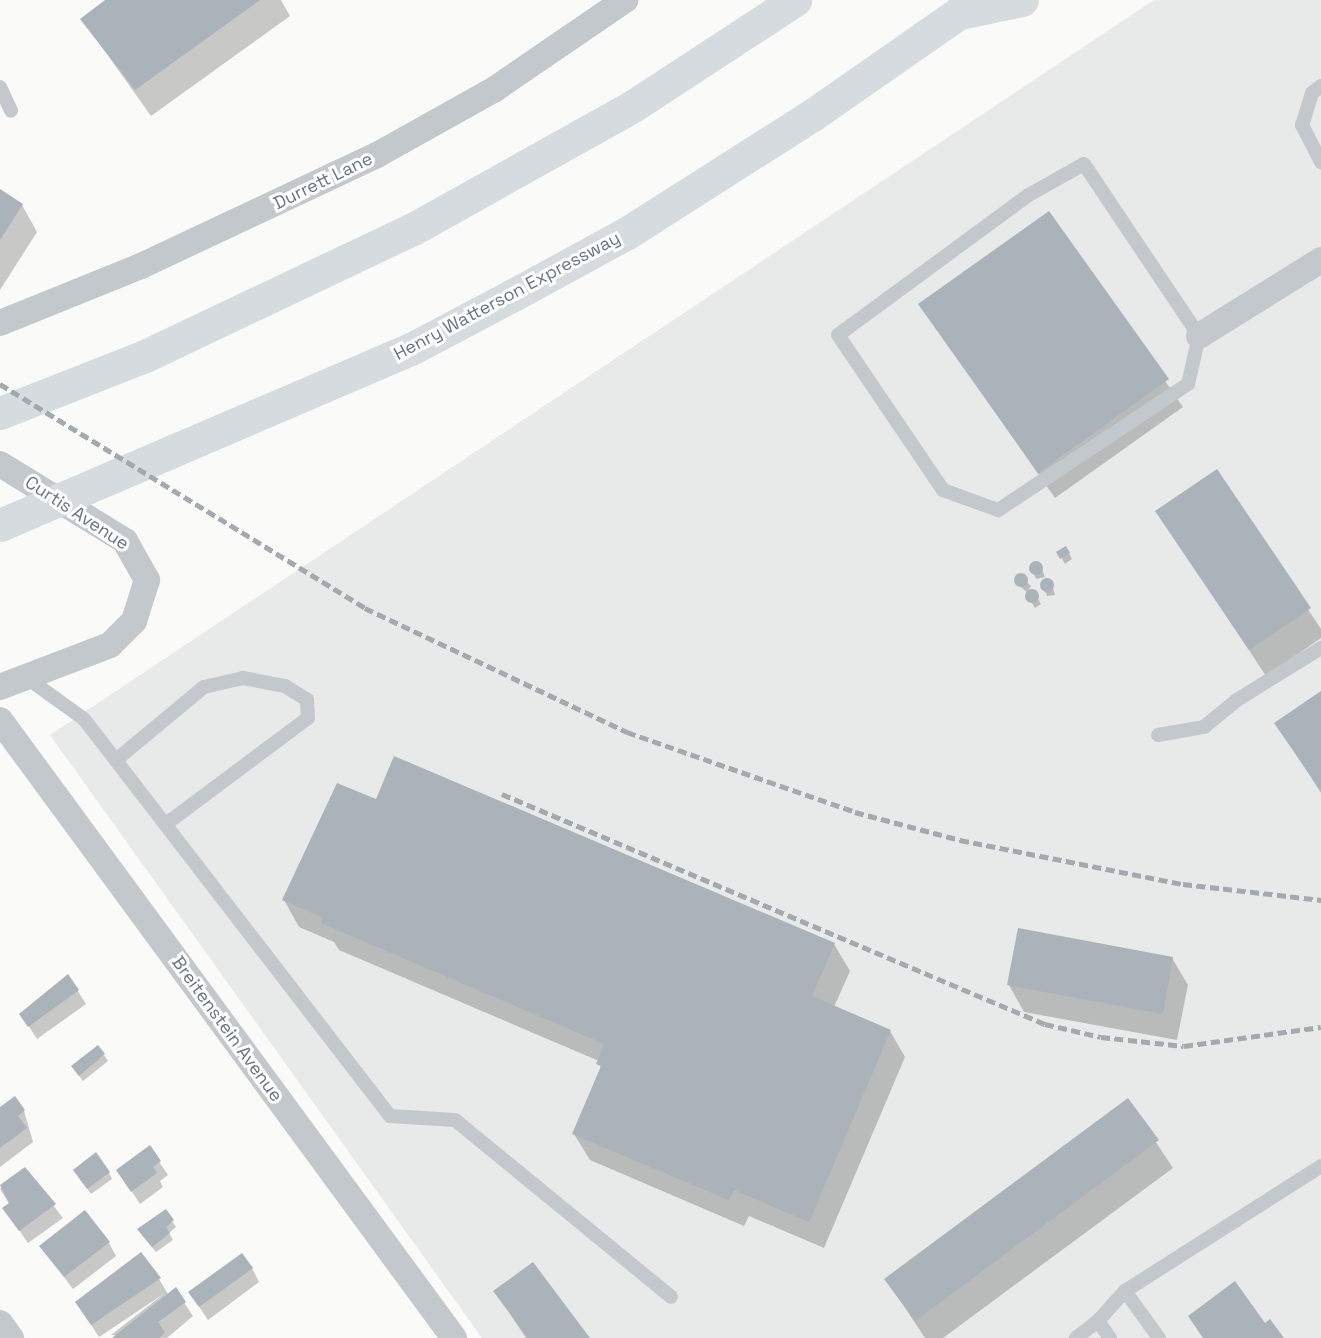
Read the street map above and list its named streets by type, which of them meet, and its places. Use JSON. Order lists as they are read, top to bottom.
{
  "streets": {
    "highway": ["Henry Watterson Expressway"],
    "street": ["Durrett Lane", "Curtis Avenue", "Breitenstein Avenue"]
  }
}
